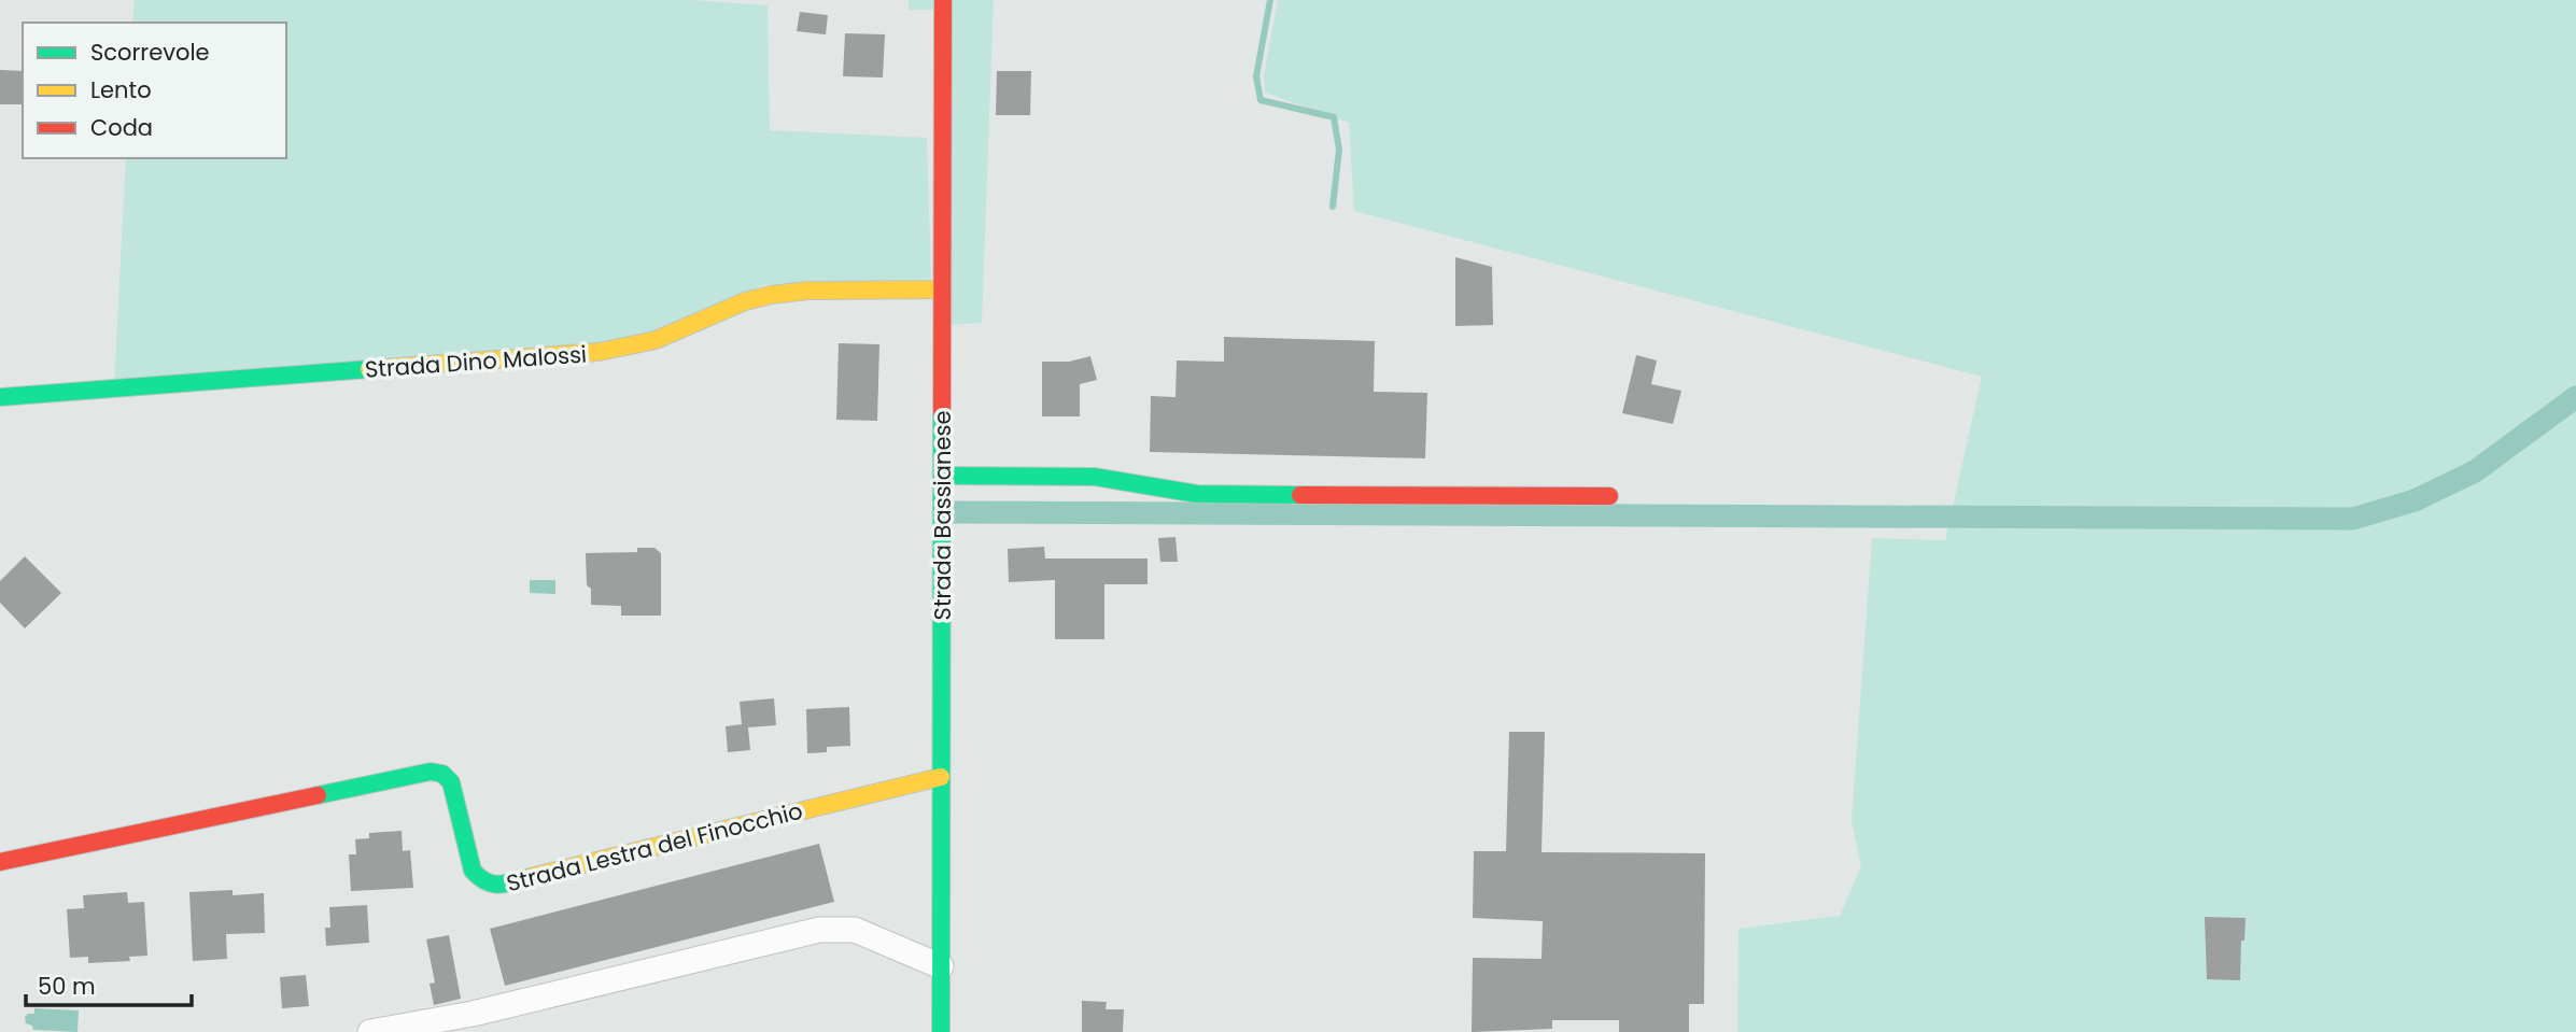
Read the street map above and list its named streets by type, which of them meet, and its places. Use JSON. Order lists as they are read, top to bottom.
{
  "streets": {
    "street": ["Strada Dino Malossi", "Strada Bassianese", "Strada Lestra del Finocchio"]
  },
  "crossings": [
    ["Strada Dino Malossi", "Strada Bassianese"],
    ["Strada Bassianese", "Strada Lestra del Finocchio"]
  ],
  "legend": ["Scorrevole", "Lento", "Coda"],
  "scale_bar": "50 m"
}
